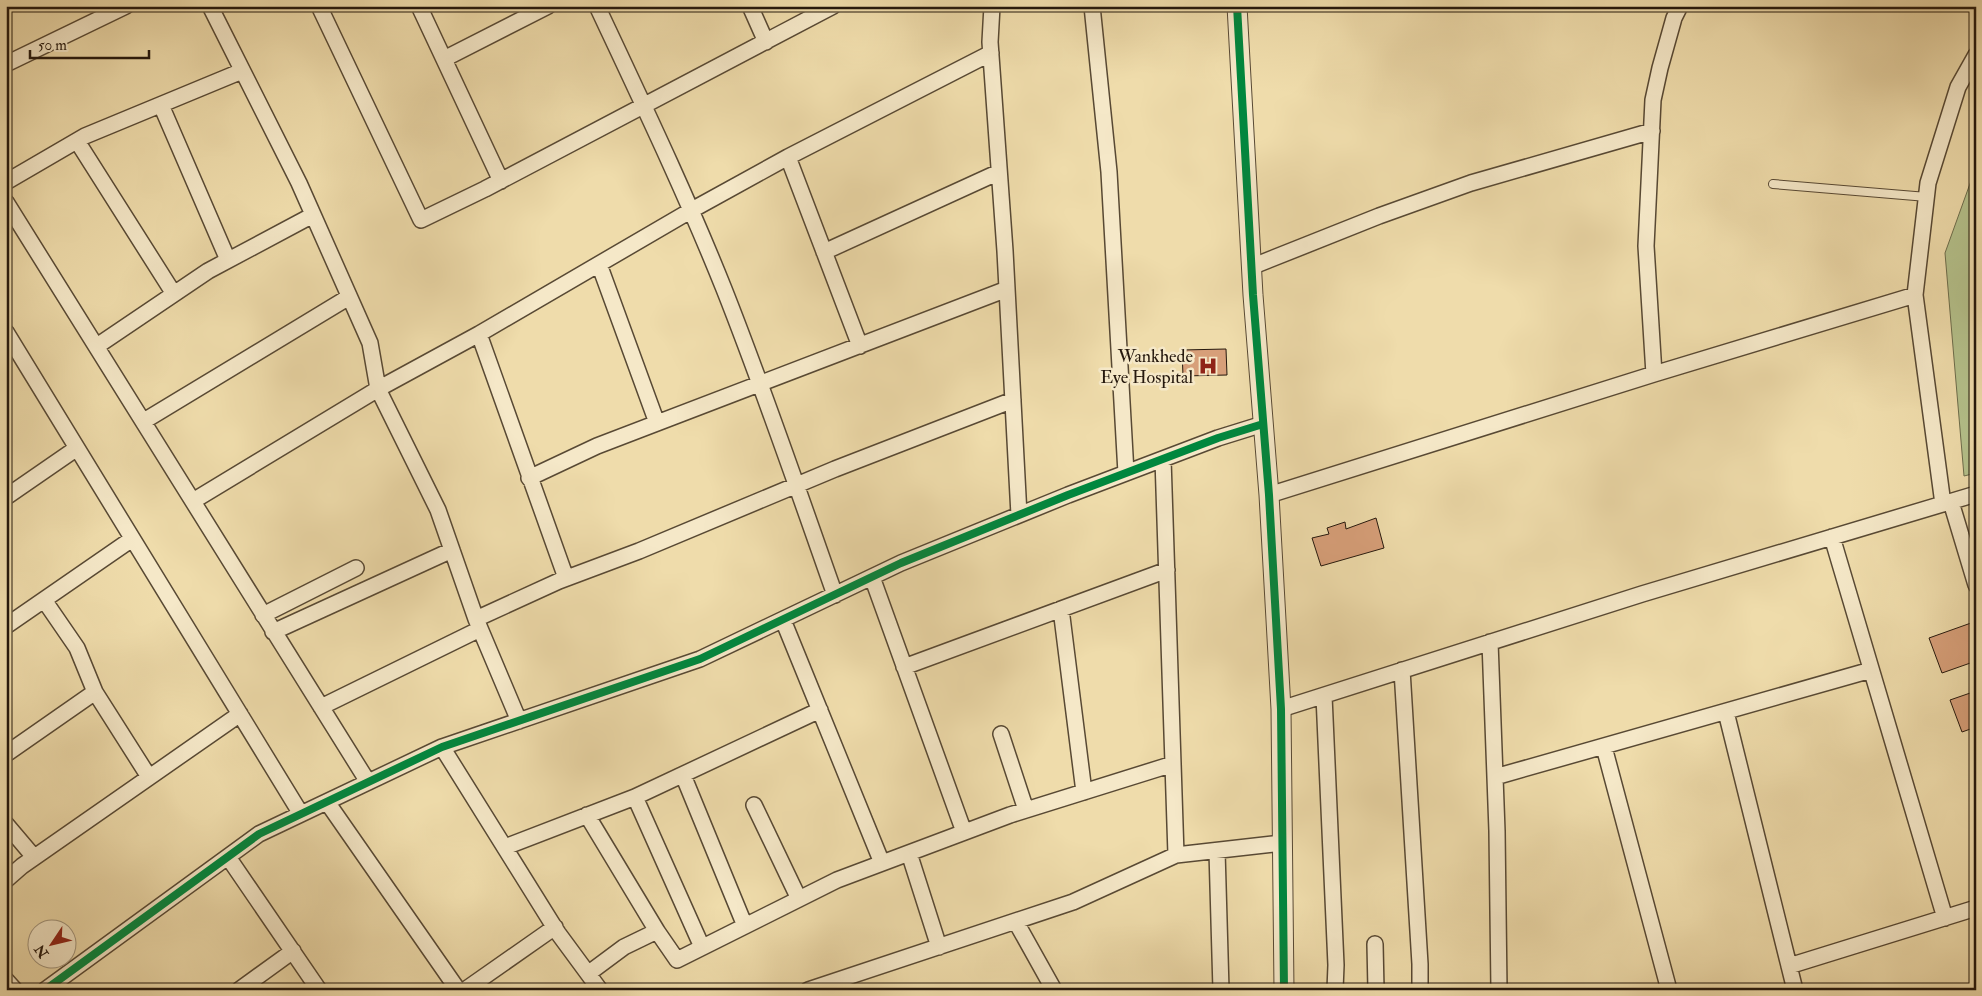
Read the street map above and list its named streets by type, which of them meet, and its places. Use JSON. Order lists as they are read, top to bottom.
{
  "places": {
    "hospital": ["Wankhede Eye Hospital"]
  },
  "scale_bar": "50 m",
  "north": "bottom left"
}
